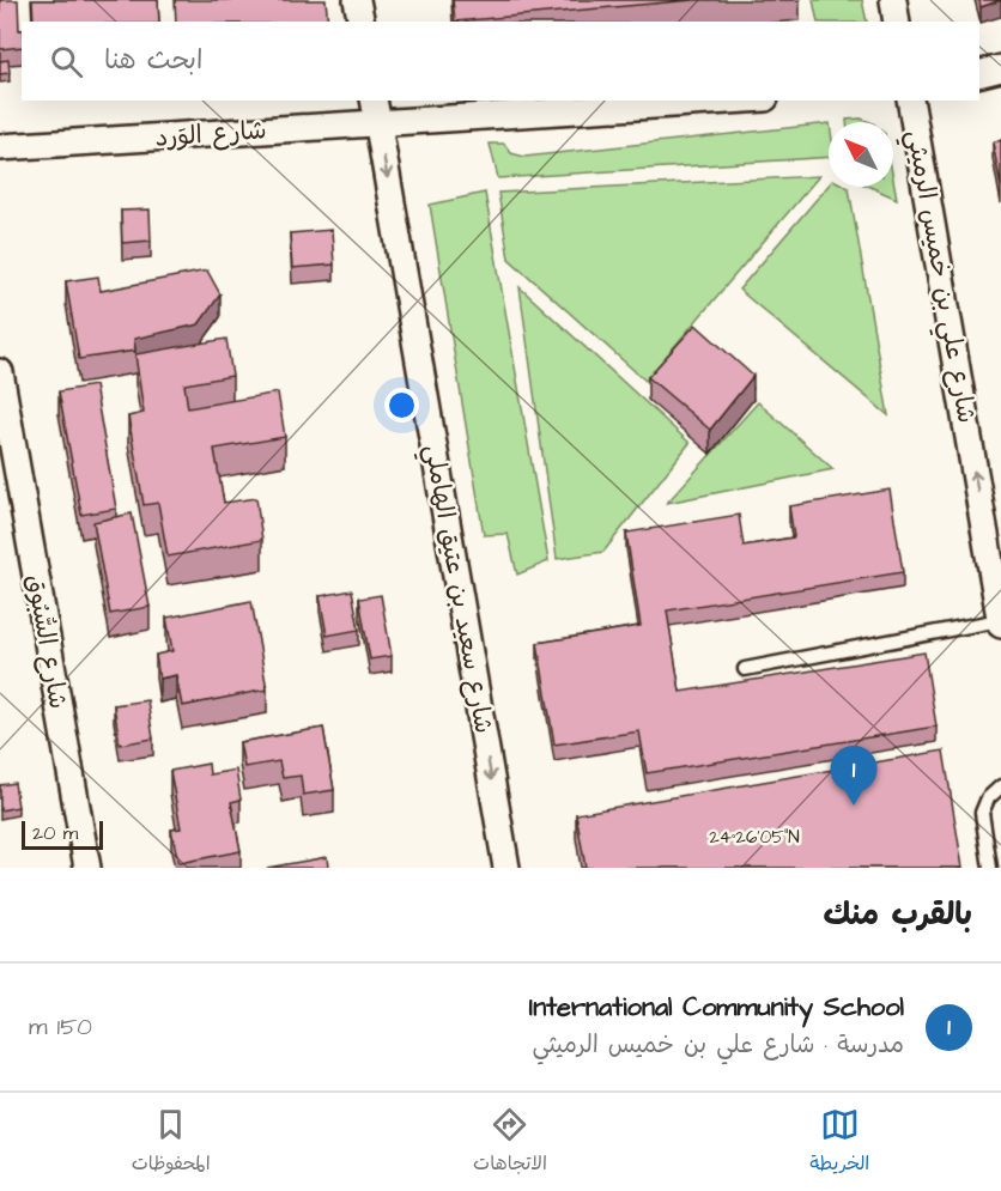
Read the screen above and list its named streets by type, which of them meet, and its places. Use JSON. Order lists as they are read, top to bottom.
{
  "streets": {
    "street": [
      "شارع الوَرد",
      "شارع علي بن خميس الرميثي",
      "شارع سعيد بن عتيق الهاملي",
      "شارع السُّبُوق"
    ]
  },
  "crossings": [
    ["شارع الوَرد", "شارع سعيد بن عتيق الهاملي"]
  ],
  "one_way": ["شارع علي بن خميس الرميثي", "شارع سعيد بن عتيق الهاملي"],
  "scale_bar": "20 m",
  "north": "top left",
  "page": {
    "search": "ابحث هنا",
    "pins": "1",
    "scale": "20 m",
    "heading": "بالقرب منك",
    "list": [
      {
        "mark": "1",
        "name": "International Community School",
        "note": "مدرسة · شارع علي بن خميس الرميثي",
        "value": "150 m"
      }
    ],
    "nav": ["الخريطة", "الاتجاهات", "المحفوظات"]
  },
  "coordinates": ["24°26'05\"N"]
}
